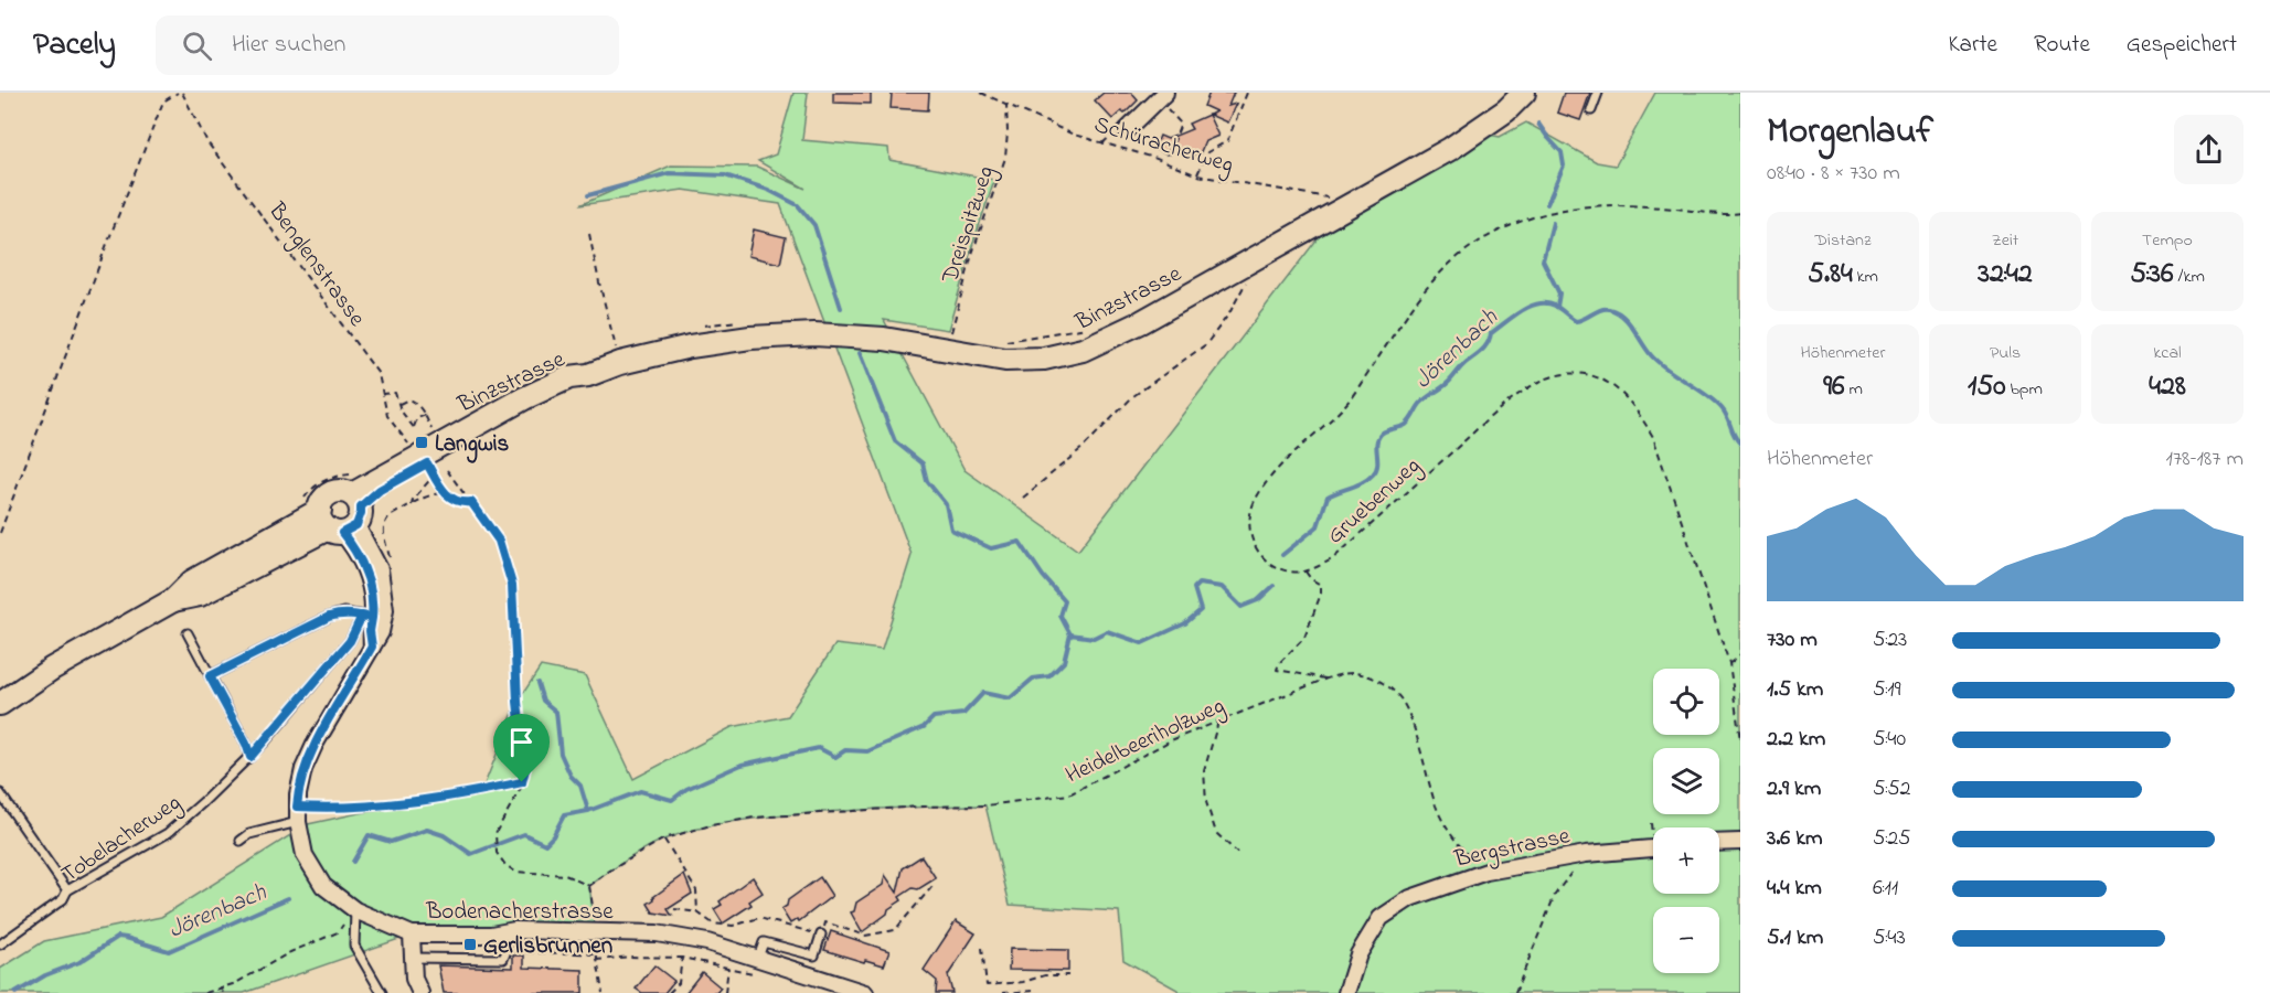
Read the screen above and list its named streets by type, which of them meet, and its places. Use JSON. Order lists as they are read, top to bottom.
{
  "streets": {
    "main road": ["Binzstrasse"],
    "street": ["Bergstrasse", "Bodenacherstrasse"],
    "lane": ["Tobelacherweg"],
    "path": [
      "Schüracherweg",
      "Dreispitzweg",
      "Benglenstrasse",
      "Gruebenweg",
      "Heidelbeeriholzweg"
    ]
  },
  "crossings": [
    ["Schüracherweg", "Dreispitzweg"],
    ["Schüracherweg", "Binzstrasse"],
    ["Dreispitzweg", "Binzstrasse"],
    ["Binzstrasse", "Bodenacherstrasse"],
    ["Heidelbeeriholzweg", "Bergstrasse"],
    ["Tobelacherweg", "Bodenacherstrasse"]
  ],
  "water": ["Jörenbach"],
  "places": {
    "transit": ["Langwis", "Gerlisbrunnen"]
  },
  "page": {
    "header": "Pacely",
    "search": "Hier suchen",
    "nav": ["Karte", "Route", "Gespeichert"],
    "heading": ["Morgenlauf", "08:40 · 8 × 730 m"],
    "stats": [
      ["Distanz", "5.84 km"],
      ["Zeit", "32:42"],
      ["Tempo", "5:36 /km"],
      ["Höhenmeter", "96 m"],
      ["Puls", "150 bpm"],
      ["kcal", "428"]
    ],
    "chart": ["Höhenmeter", "178–187 m"],
    "list": [
      {
        "name": "730 m",
        "note": "5:23"
      },
      {
        "name": "1.5 km",
        "note": "5:19"
      },
      {
        "name": "2.2 km",
        "note": "5:40"
      },
      {
        "name": "2.9 km",
        "note": "5:52"
      },
      {
        "name": "3.6 km",
        "note": "5:25"
      },
      {
        "name": "4.4 km",
        "note": "6:11"
      },
      {
        "name": "5.1 km",
        "note": "5:43"
      }
    ],
    "map_buttons": ["+", "−"]
  }
}
